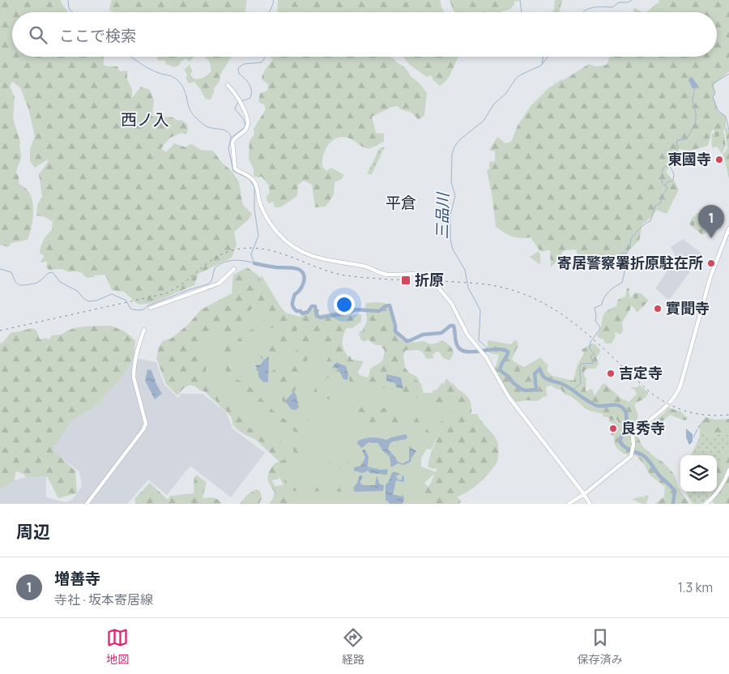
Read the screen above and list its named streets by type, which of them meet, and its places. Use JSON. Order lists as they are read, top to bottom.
{
  "districts": ["西ノ入", "平倉"],
  "water": ["三品川"],
  "places": {
    "other": [
      "東國寺",
      "寄居警察署折原駐在所",
      "實聞寺",
      "吉定寺",
      "良秀寺"
    ],
    "transit": ["折原"]
  },
  "page": {
    "search": "ここで検索",
    "pins": "1",
    "heading": "周辺",
    "list": [
      {
        "mark": "1",
        "name": "増善寺",
        "note": "寺社 · 坂本寄居線",
        "value": "1.3 km"
      }
    ],
    "nav": ["地図", "経路", "保存済み"]
  }
}
